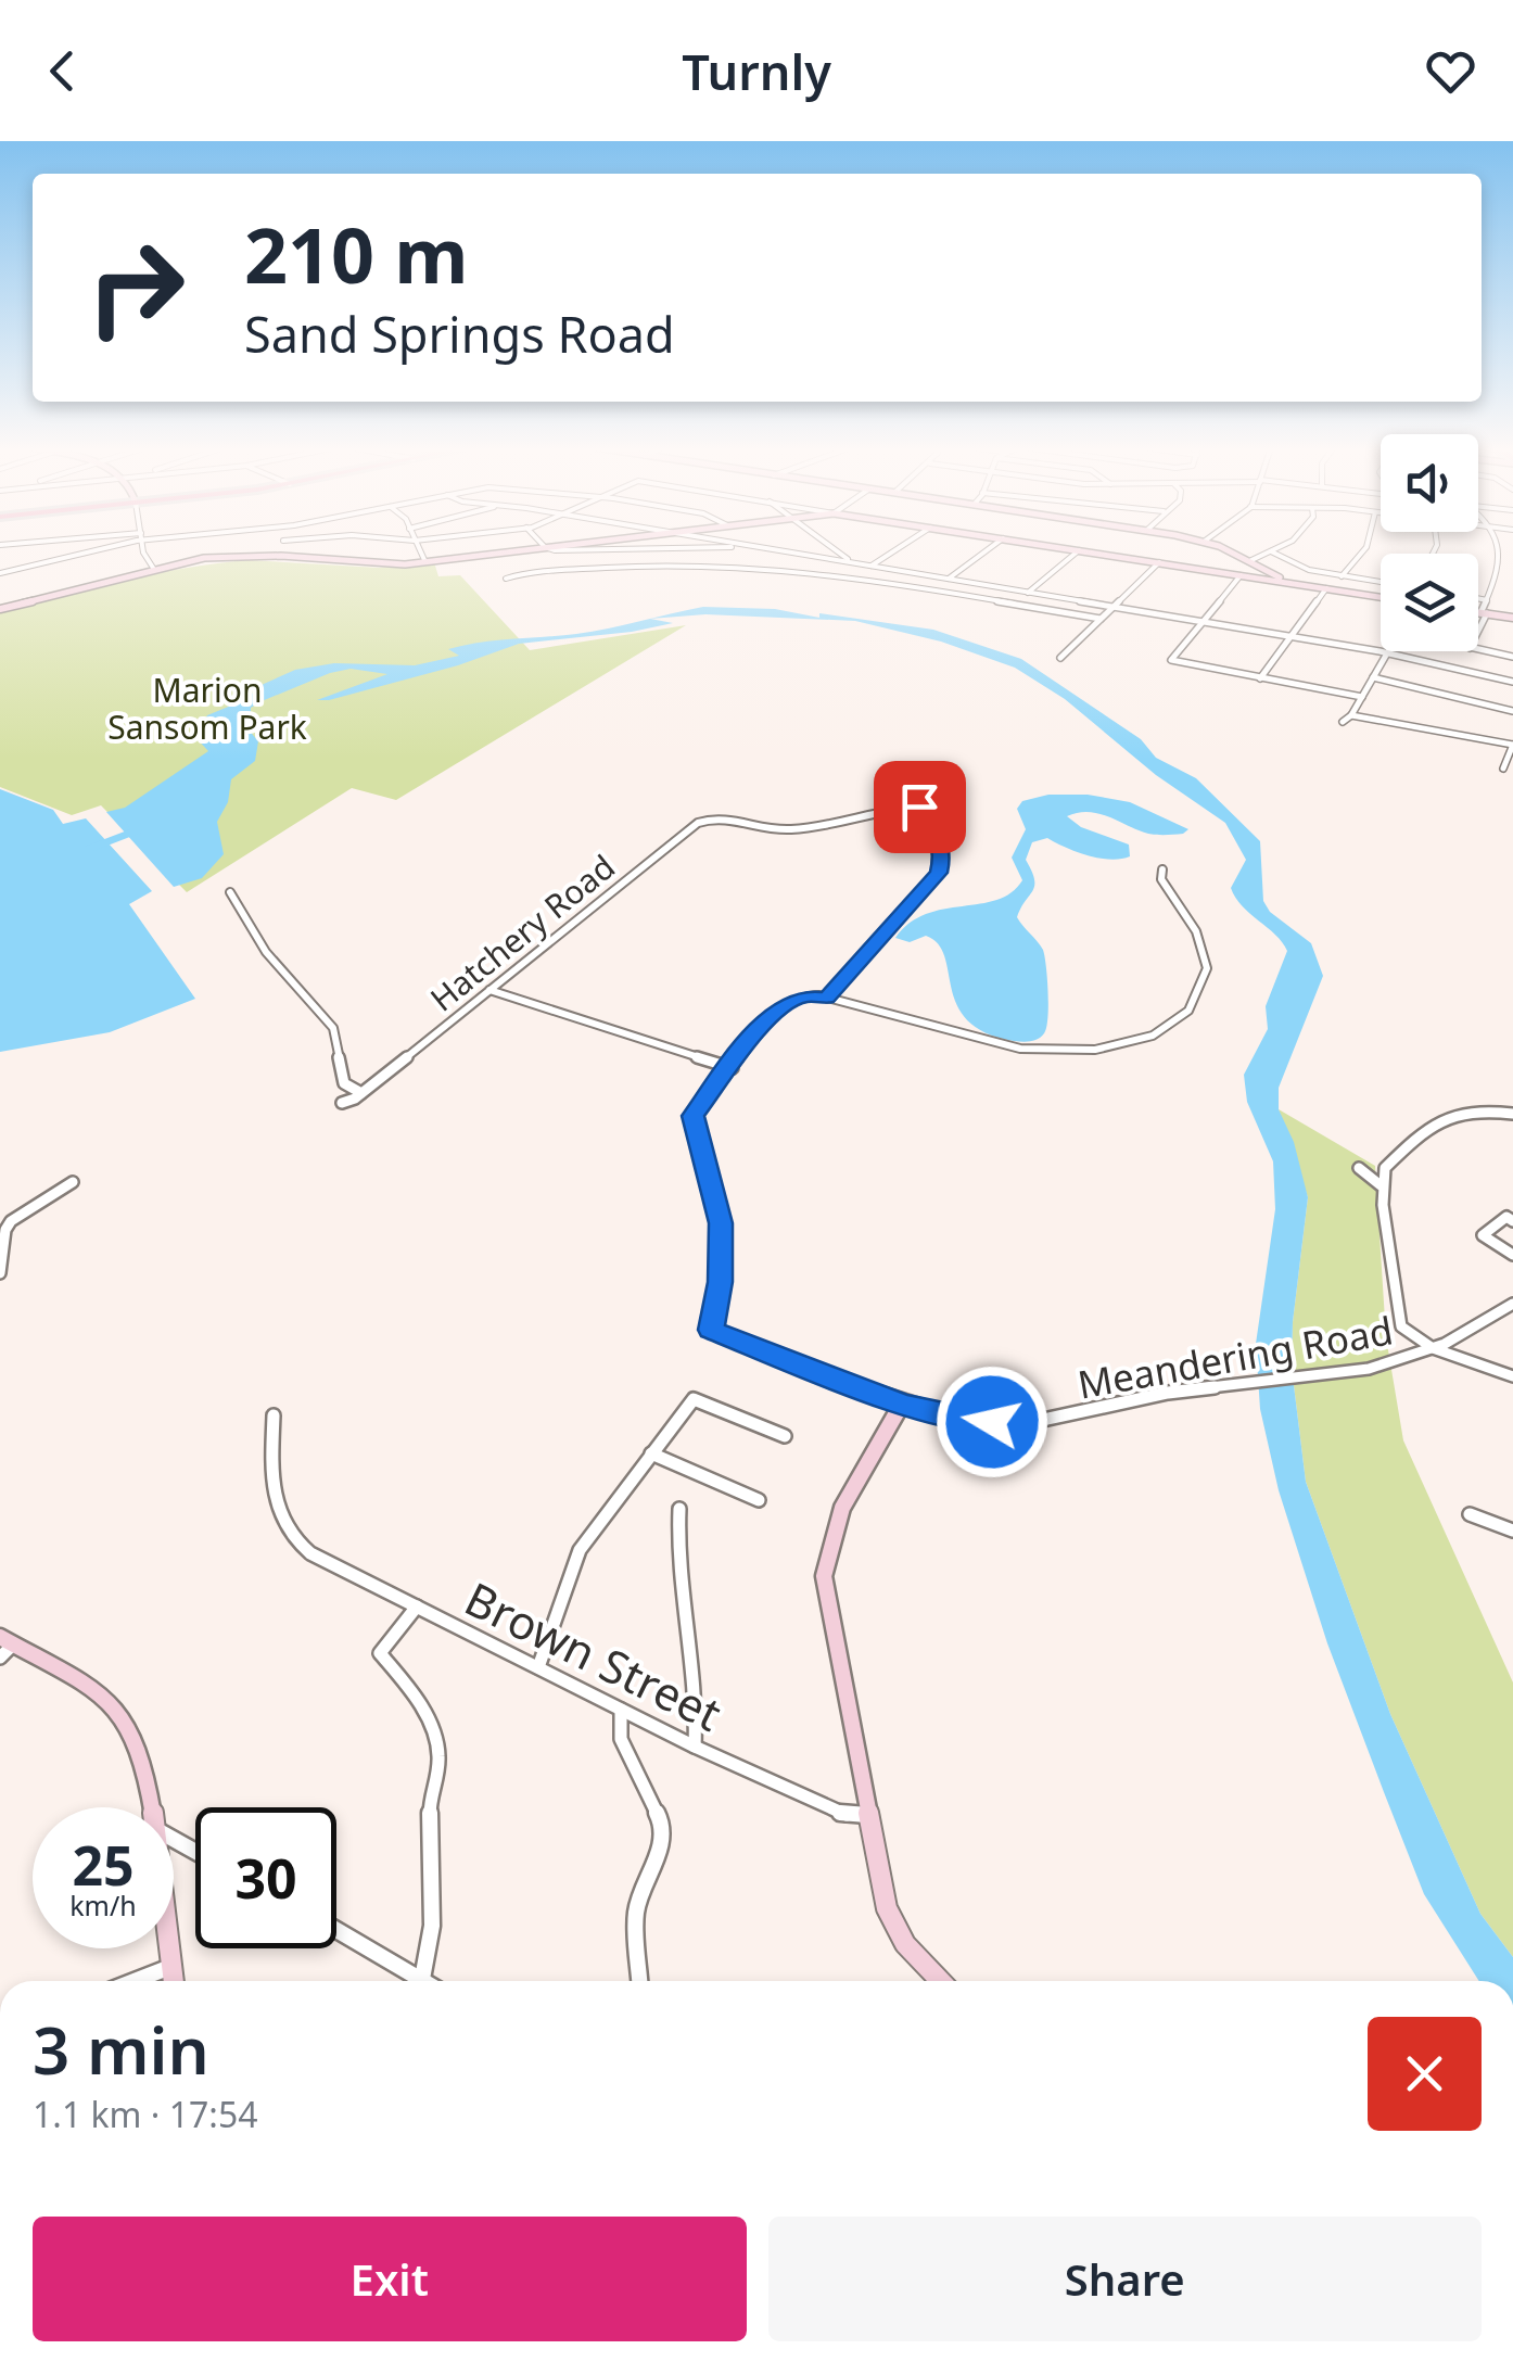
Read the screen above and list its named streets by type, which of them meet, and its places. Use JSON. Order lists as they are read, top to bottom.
{
  "streets": {
    "street": ["Hatchery Road", "Meandering Road", "Brown Street"]
  },
  "parks": ["Marion Sansom Park"],
  "page": {
    "header": "Turnly",
    "turn": ["210 m", "Sand Springs Road"],
    "speed": "25 km/h",
    "limit": "30",
    "heading": ["3 min", "1.1 km · 17:54"],
    "buttons": ["Exit", "Share"]
  }
}
